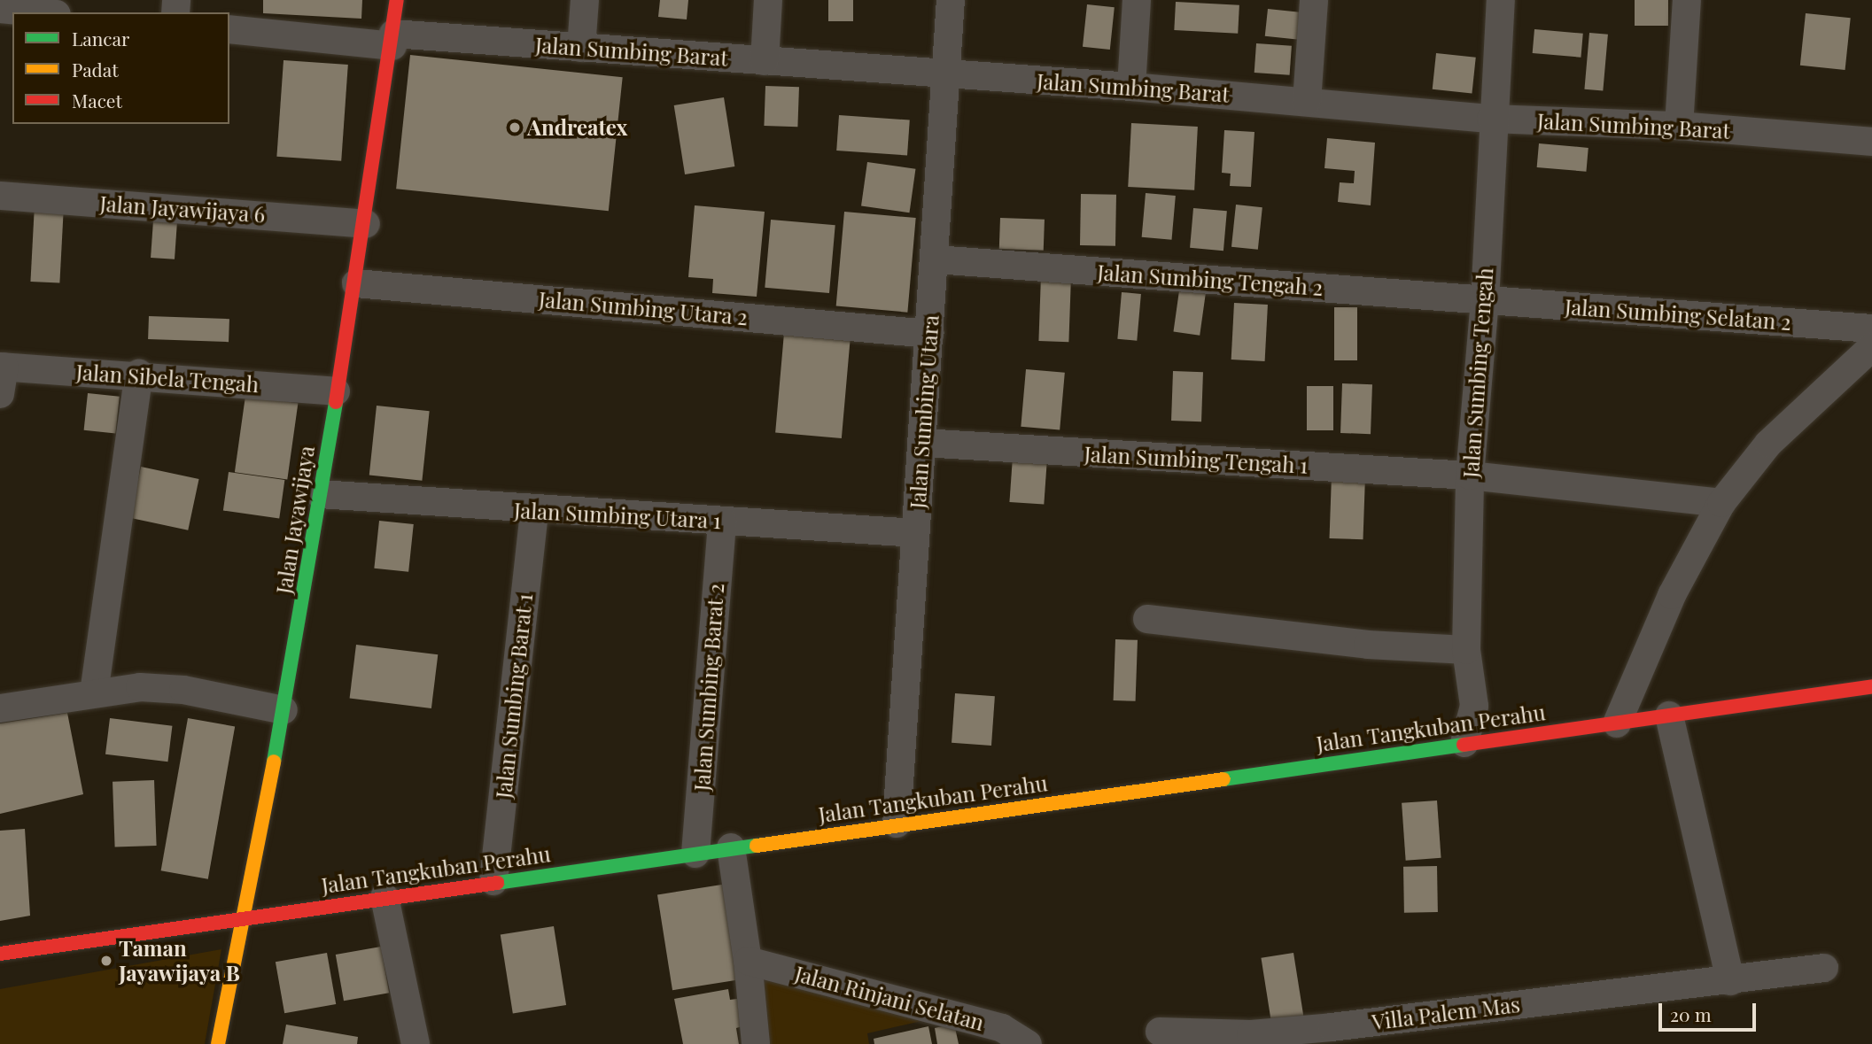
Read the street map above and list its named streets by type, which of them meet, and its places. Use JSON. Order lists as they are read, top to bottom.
{
  "streets": {
    "main road": ["Jalan Jayawijaya", "Jalan Tangkuban Perahu"],
    "street": [
      "Jalan Sumbing Barat",
      "Jalan Jayawijaya 6",
      "Jalan Sumbing Tengah 2",
      "Jalan Sumbing Utara 2",
      "Jalan Sumbing Selatan 2",
      "Jalan Sumbing Tengah",
      "Jalan Sibela Tengah",
      "Jalan Sumbing Utara",
      "Jalan Sumbing Tengah 1",
      "Jalan Sumbing Utara 1",
      "Jalan Sumbing Barat 2",
      "Jalan Sumbing Barat 1",
      "Jalan Rinjani Selatan",
      "Villa Palem Mas"
    ]
  },
  "crossings": [
    ["Jalan Sumbing Barat", "Jalan Sumbing Tengah"],
    ["Jalan Sumbing Barat", "Jalan Sumbing Utara"],
    ["Jalan Sumbing Barat", "Jalan Jayawijaya"],
    ["Jalan Jayawijaya 6", "Jalan Jayawijaya"],
    ["Jalan Sumbing Tengah 2", "Jalan Sumbing Selatan 2"],
    ["Jalan Sumbing Tengah 2", "Jalan Sumbing Tengah"],
    ["Jalan Sumbing Tengah 2", "Jalan Sumbing Utara"],
    ["Jalan Sumbing Utara 2", "Jalan Sumbing Utara"],
    ["Jalan Sumbing Utara 2", "Jalan Jayawijaya"],
    ["Jalan Sumbing Selatan 2", "Jalan Sumbing Tengah"],
    ["Jalan Sumbing Tengah", "Jalan Sumbing Tengah 1"],
    ["Jalan Sumbing Tengah", "Jalan Tangkuban Perahu"],
    ["Jalan Sibela Tengah", "Jalan Jayawijaya"],
    ["Jalan Sumbing Utara", "Jalan Sumbing Tengah 1"],
    ["Jalan Sumbing Utara", "Jalan Sumbing Utara 1"],
    ["Jalan Sumbing Utara", "Jalan Tangkuban Perahu"],
    ["Jalan Sumbing Utara 1", "Jalan Jayawijaya"],
    ["Jalan Sumbing Utara 1", "Jalan Sumbing Barat 2"],
    ["Jalan Sumbing Utara 1", "Jalan Sumbing Barat 1"],
    ["Jalan Jayawijaya", "Jalan Tangkuban Perahu"],
    ["Jalan Sumbing Barat 2", "Jalan Tangkuban Perahu"],
    ["Jalan Sumbing Barat 1", "Jalan Tangkuban Perahu"]
  ],
  "places": ["Andreatex", "Taman Jayawijaya B"],
  "legend": ["Lancar", "Padat", "Macet"],
  "scale_bar": "20 m"
}
